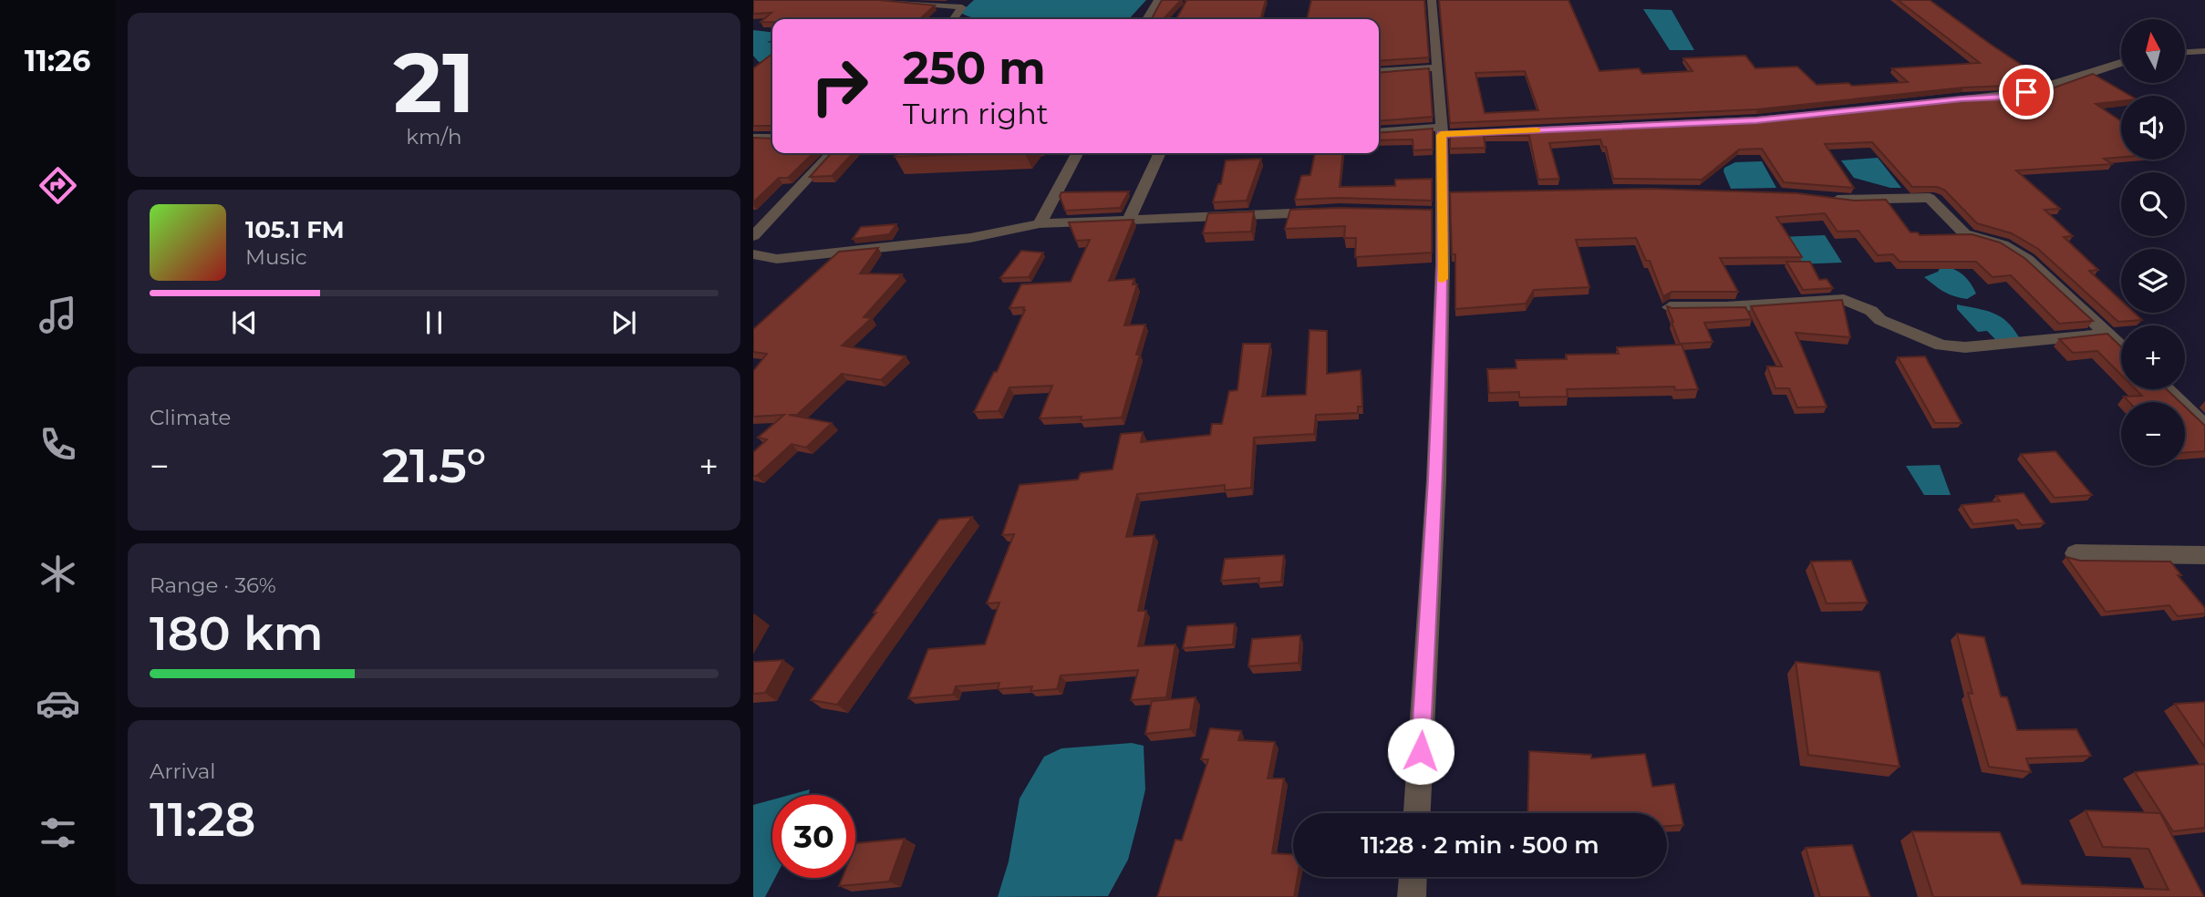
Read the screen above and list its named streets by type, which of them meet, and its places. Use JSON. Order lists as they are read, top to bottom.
{
  "north": "top",
  "page": {
    "tabs": "11:26",
    "tile": [
      ["21", "km/h"],
      "Climate",
      ["Range · 36%", "180 km"],
      ["Arrival", "11:28"]
    ],
    "map_buttons": ["+", "−"],
    "turn": ["250 m", "Turn right"],
    "song": ["105.1 FM", "Music"],
    "heat": ["−", "21.5°", "+"],
    "limit": "30",
    "trip": "11:28 · 2 min · 500 m"
  }
}
